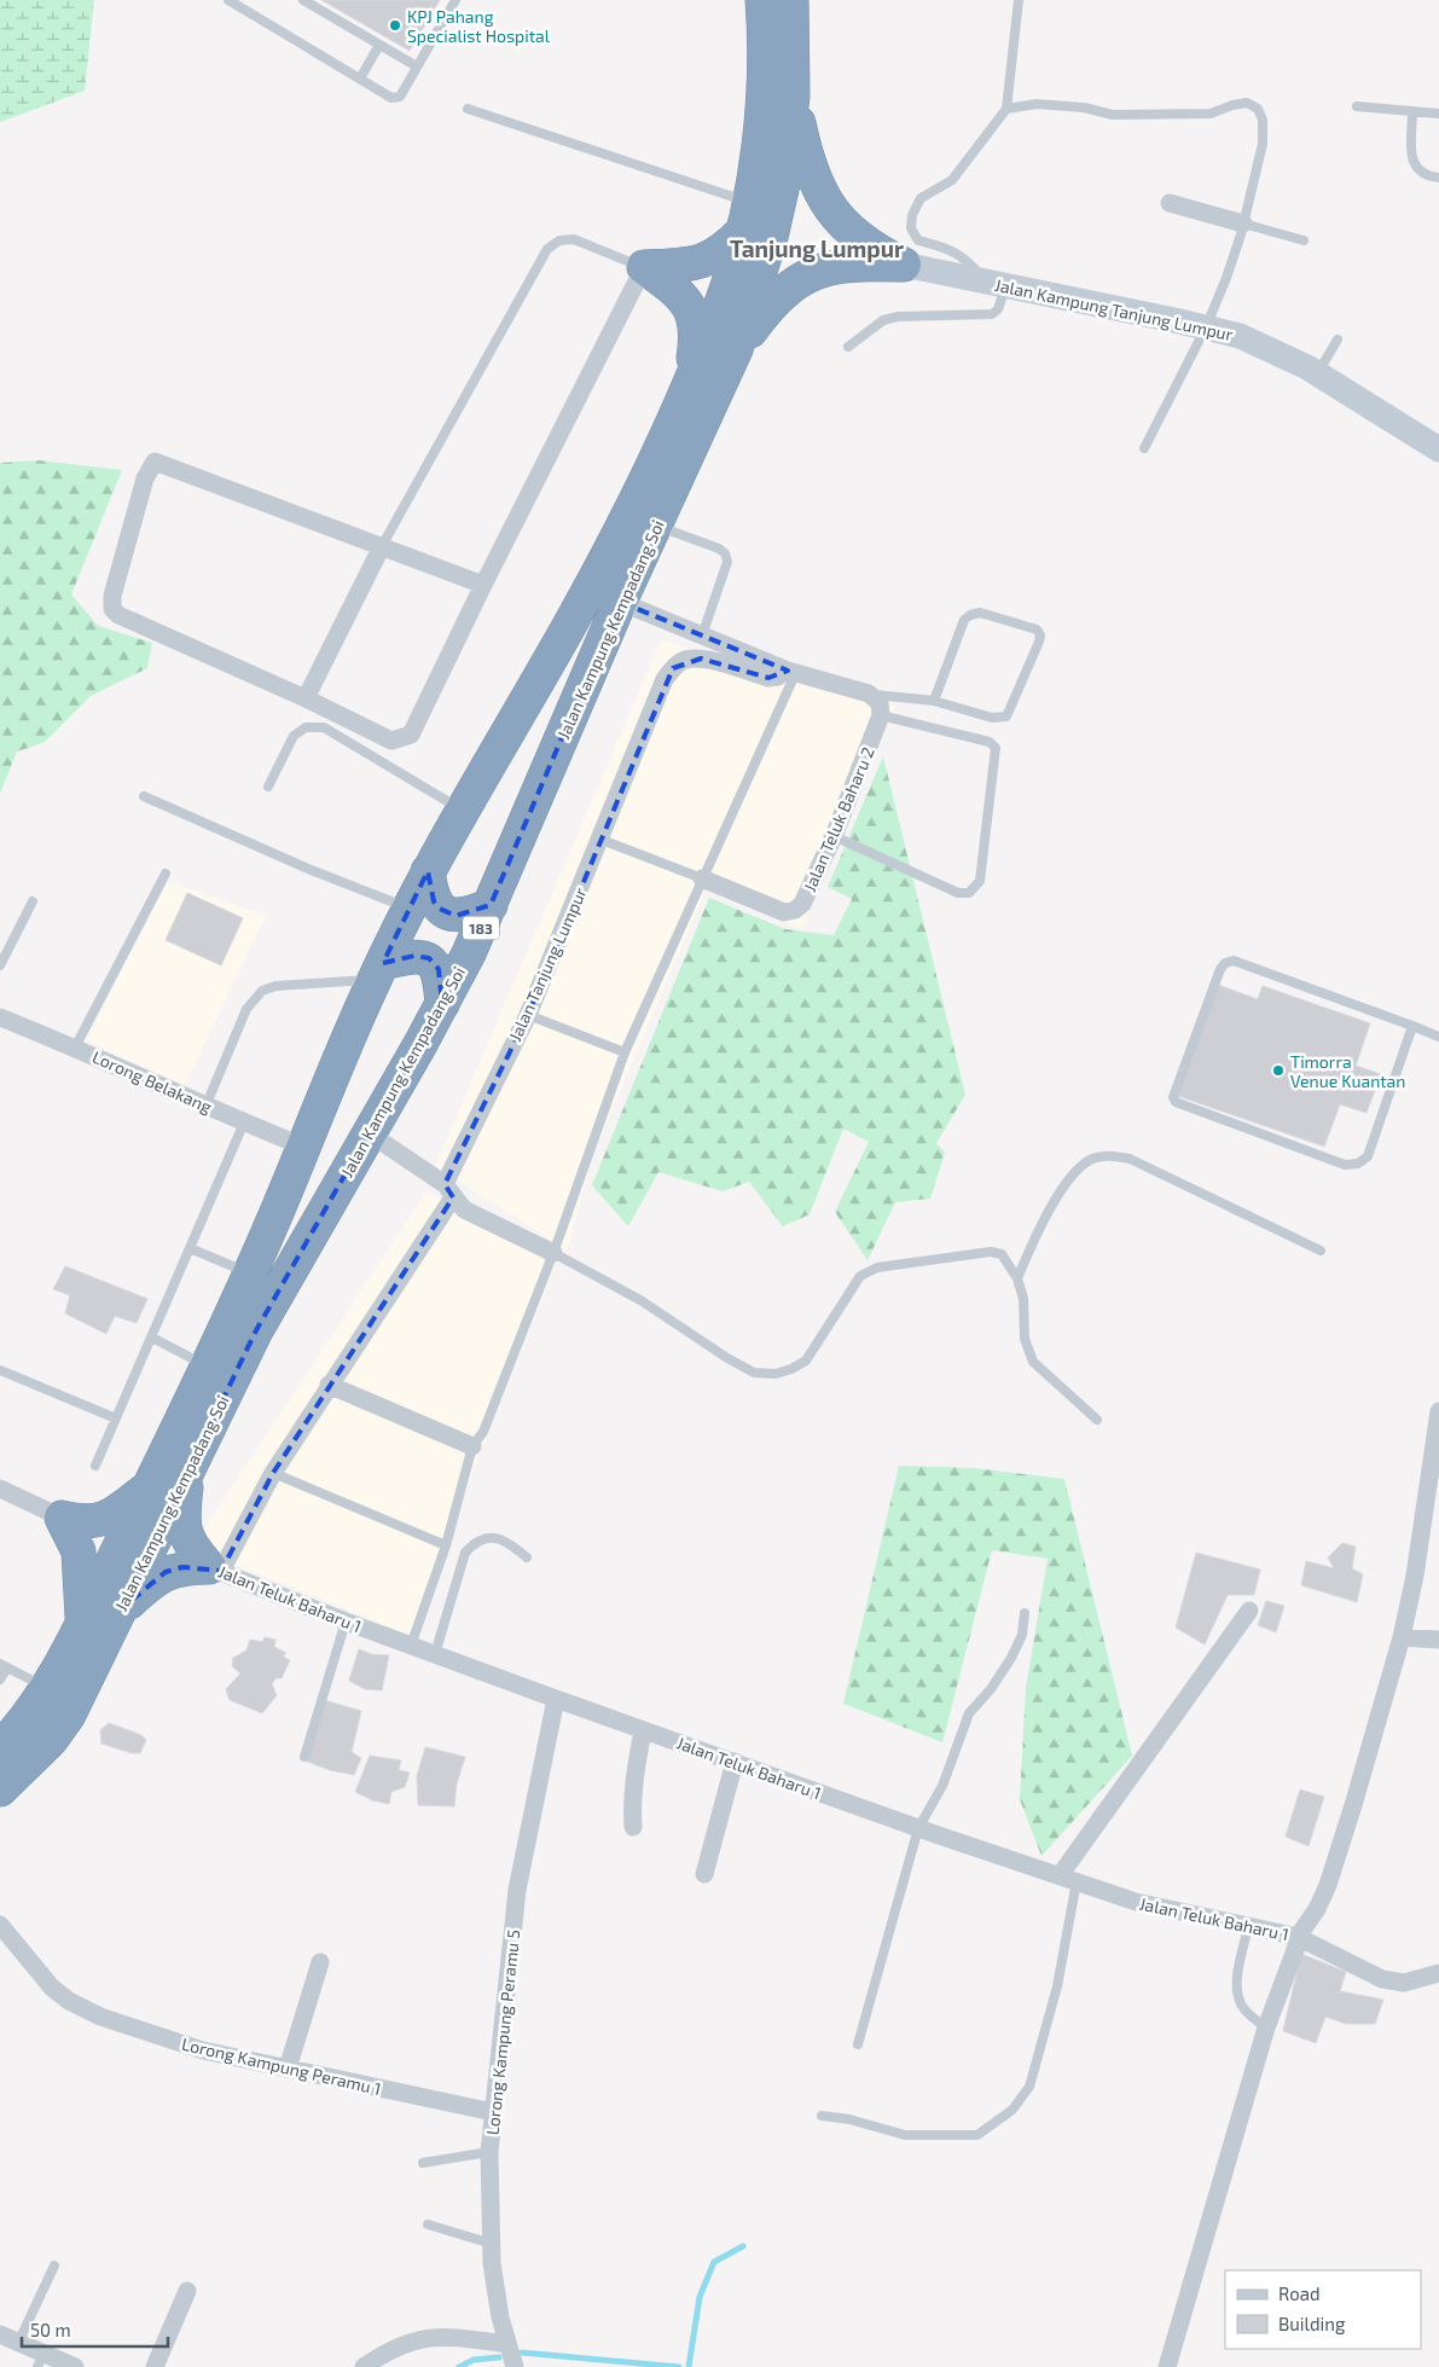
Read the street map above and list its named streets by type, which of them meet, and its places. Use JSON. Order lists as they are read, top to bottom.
{
  "streets": {
    "highway": ["Jalan Kampung Kempadang Soi", "183"],
    "street": [
      "Jalan Kampung Tanjung Lumpur",
      "Jalan Teluk Baharu 2",
      "Jalan Tanjung Lumpur",
      "Lorong Belakang",
      "Jalan Teluk Baharu 1",
      "Lorong Kampung Peramu 5",
      "Lorong Kampung Peramu 1"
    ]
  },
  "crossings": [
    ["Jalan Kampung Kempadang Soi", "Lorong Belakang"],
    ["Jalan Tanjung Lumpur", "Jalan Teluk Baharu 1"],
    ["Jalan Teluk Baharu 1", "Lorong Kampung Peramu 5"],
    ["Lorong Kampung Peramu 5", "Lorong Kampung Peramu 1"]
  ],
  "districts": ["Tanjung Lumpur"],
  "places": ["KPJ Pahang Specialist Hospital", "Timorra Venue Kuantan"],
  "legend": ["Road", "Building"],
  "scale_bar": "50 m"
}
